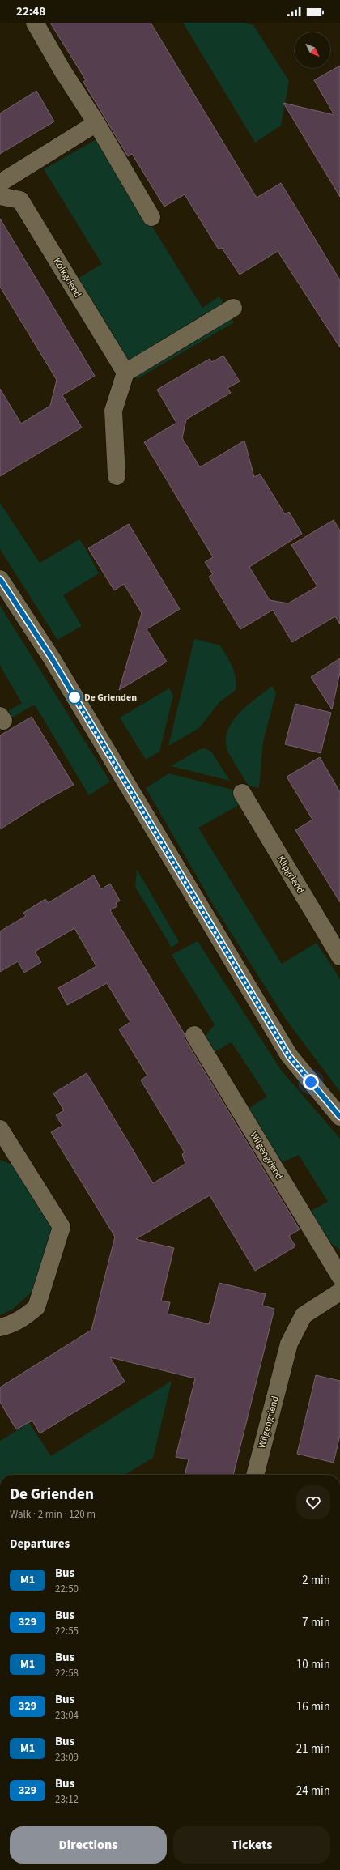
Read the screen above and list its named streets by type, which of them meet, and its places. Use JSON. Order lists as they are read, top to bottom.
{
  "streets": {
    "street": ["Kolkgriend", "Klipgriend", "Wilgengriend"]
  },
  "places": ["De Grienden"],
  "lines": ["bus line M1"],
  "north": "bottom right",
  "page": {
    "status": "22:48",
    "heading": [
      ["De Grienden", "Walk · 2 min · 120 m"],
      "Departures"
    ],
    "list": [
      {
        "mark": "M1",
        "name": "Bus",
        "note": "22:50",
        "value": "2 min"
      },
      {
        "mark": "329",
        "name": "Bus",
        "note": "22:55",
        "value": "7 min"
      },
      {
        "mark": "M1",
        "name": "Bus",
        "note": "22:58",
        "value": "10 min"
      },
      {
        "mark": "329",
        "name": "Bus",
        "note": "23:04",
        "value": "16 min"
      },
      {
        "mark": "M1",
        "name": "Bus",
        "note": "23:09",
        "value": "21 min"
      },
      {
        "mark": "329",
        "name": "Bus",
        "note": "23:12",
        "value": "24 min"
      }
    ],
    "buttons": ["Directions", "Tickets"]
  }
}
